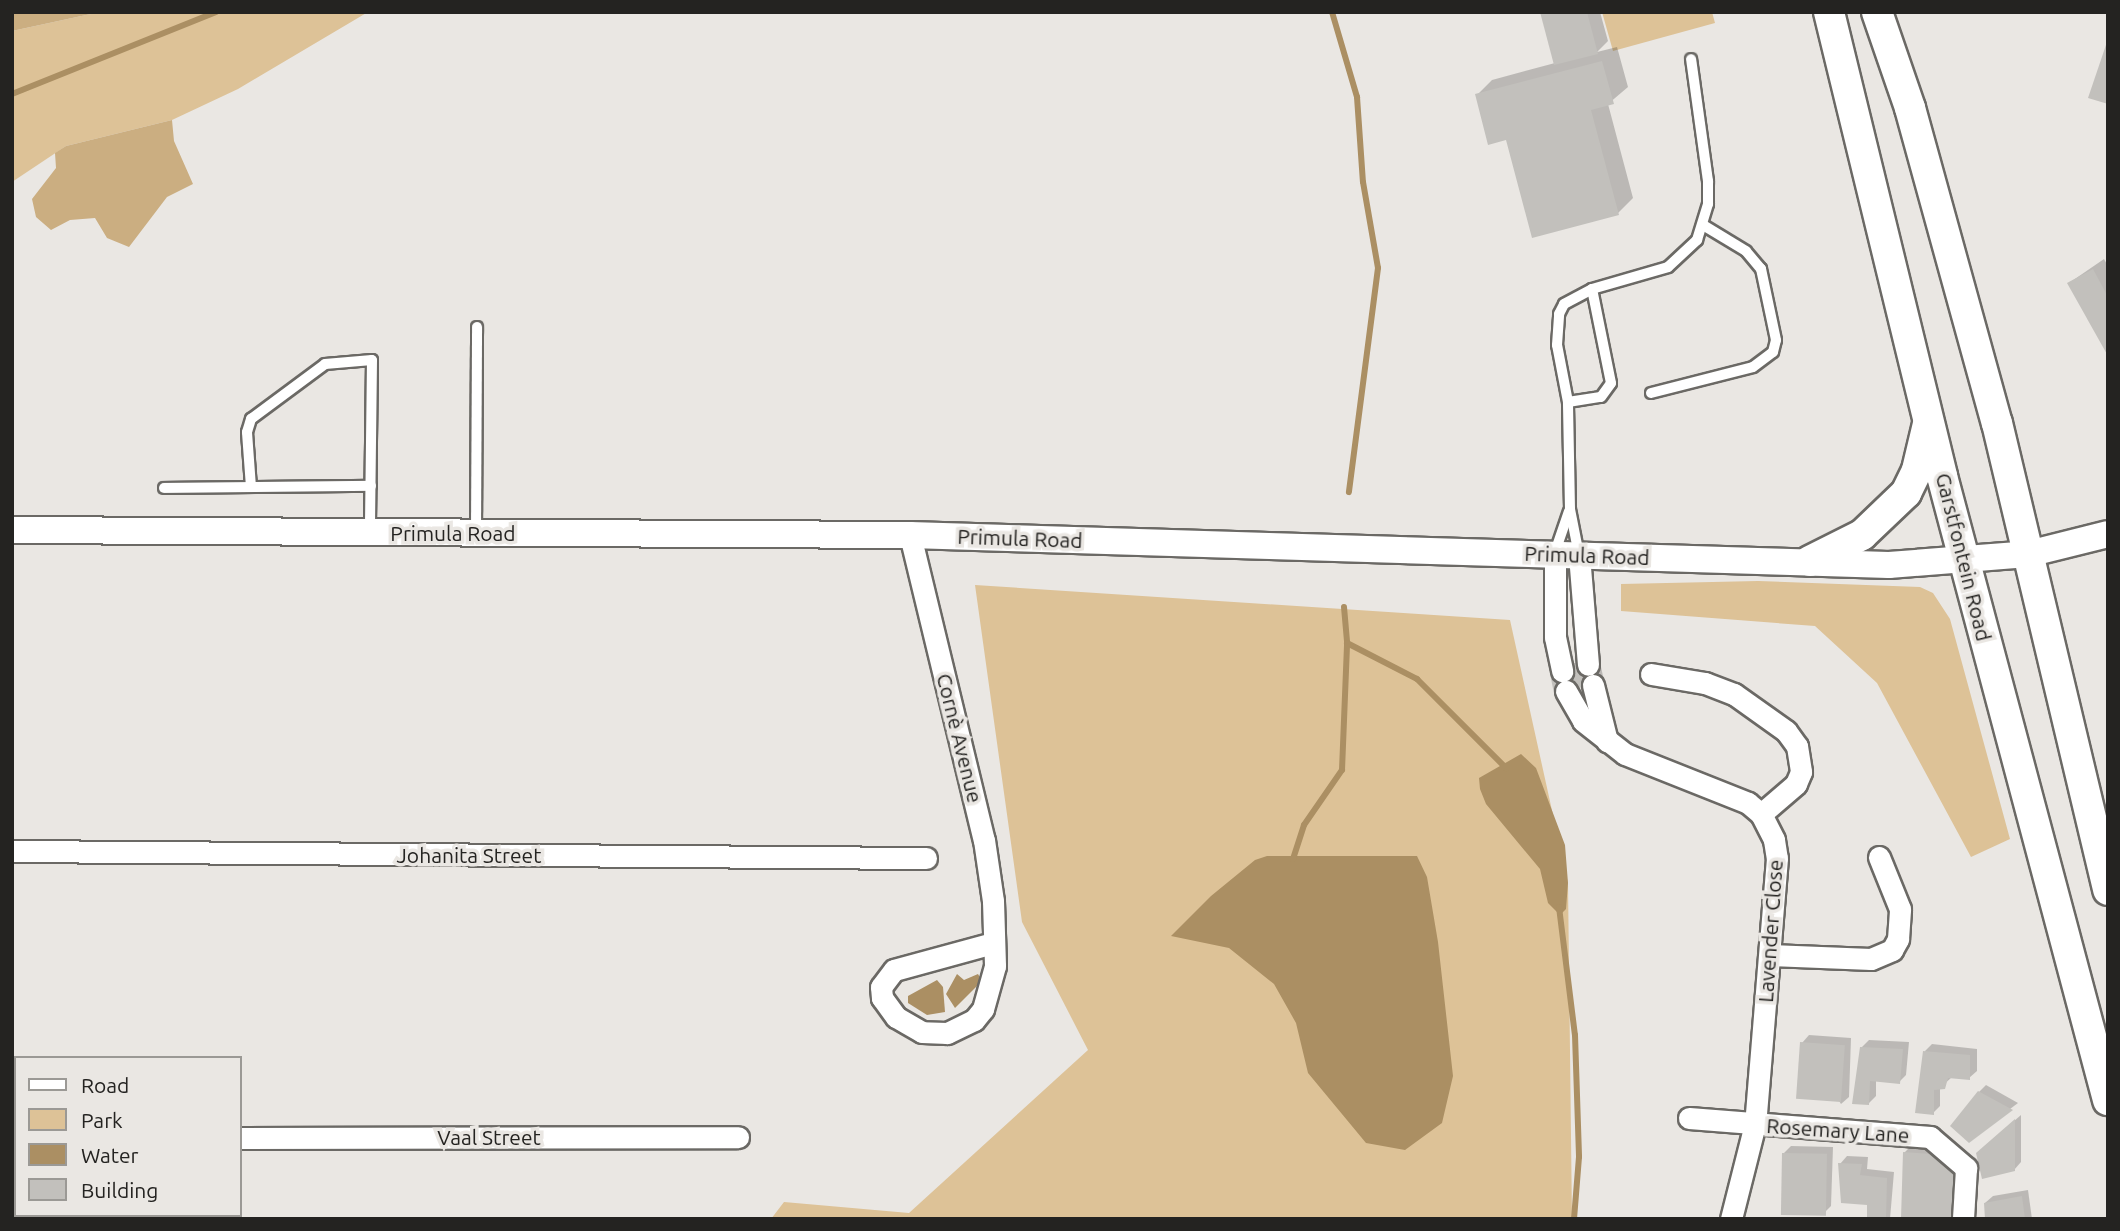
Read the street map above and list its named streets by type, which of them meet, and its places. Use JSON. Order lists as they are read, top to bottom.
{
  "streets": {
    "main road": ["Garstfontein Road"],
    "street": [
      "Primula Road",
      "Cornè Avenue",
      "Johanita Street",
      "Lavender Close",
      "Rosemary Lane",
      "Vaal Street"
    ]
  },
  "crossings": [
    ["Primula Road", "Garstfontein Road"],
    ["Primula Road", "Cornè Avenue"],
    ["Lavender Close", "Rosemary Lane"]
  ],
  "legend": [
    "Road",
    "Park",
    "Water",
    "Building"
  ]
}
